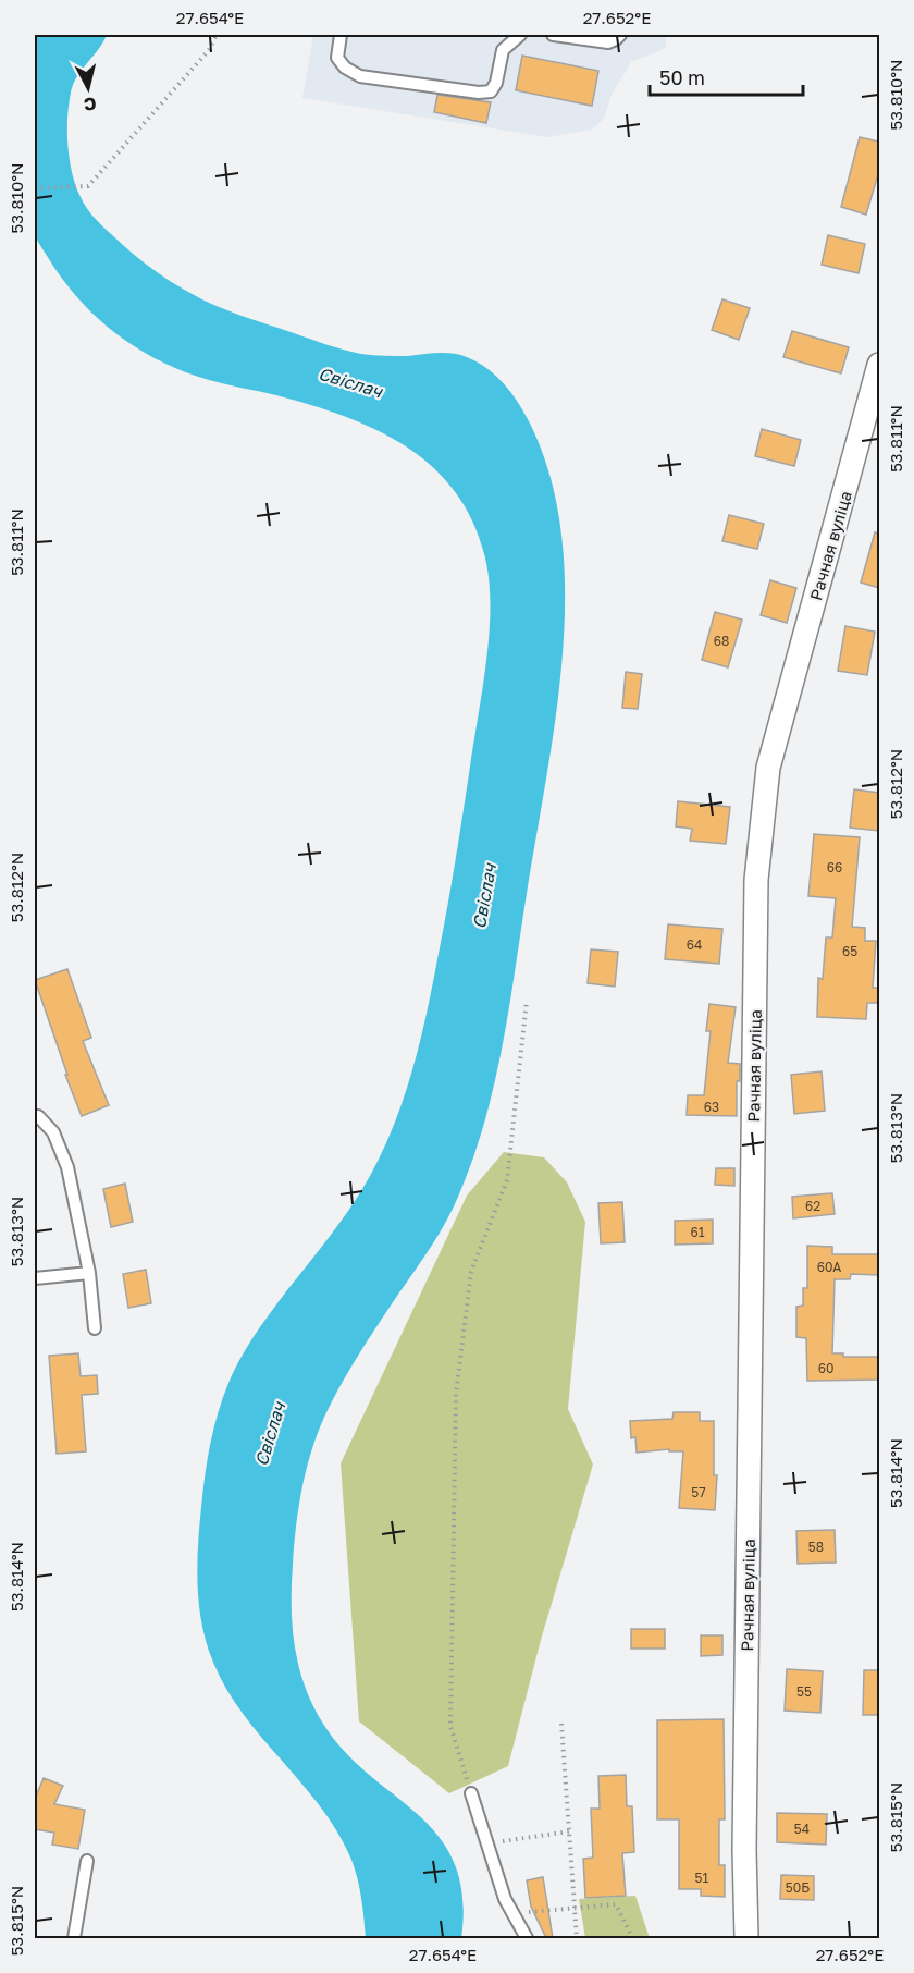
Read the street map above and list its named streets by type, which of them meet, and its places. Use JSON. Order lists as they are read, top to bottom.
{
  "streets": {
    "street": ["Рачная вуліца"]
  },
  "water": ["Свіслач"],
  "house_numbers": [
    "68",
    "66",
    "64",
    "65",
    "63",
    "62",
    "61",
    "60А",
    "60",
    "57",
    "58",
    "55",
    "54",
    "51",
    "50Б"
  ],
  "scale_bar": "50 m",
  "north": "bottom",
  "coordinates": [
    "27.654°E",
    "27.652°E",
    "53.810°N",
    "53.811°N",
    "53.812°N",
    "53.813°N",
    "53.814°N",
    "53.815°N"
  ]
}
